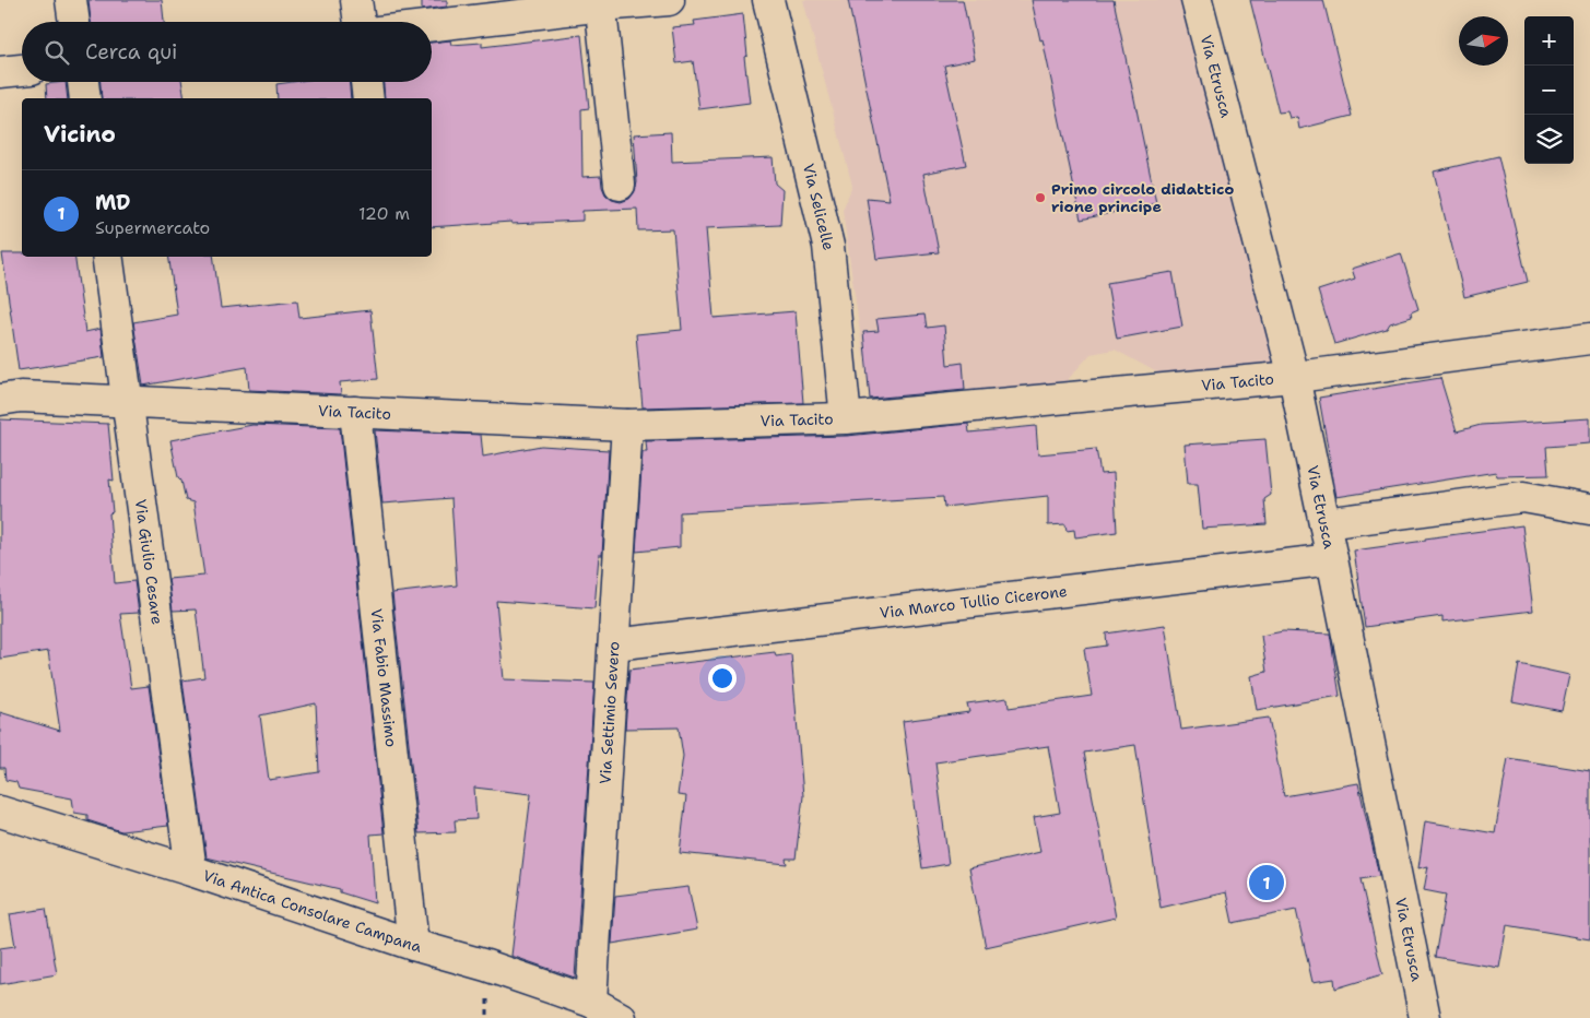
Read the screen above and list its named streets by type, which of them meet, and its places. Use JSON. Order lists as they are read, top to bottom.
{
  "streets": {
    "street": [
      "Via Etrusca",
      "Via Selicelle",
      "Via Tacito",
      "Via Giulio Cesare",
      "Via Marco Tullio Cicerone",
      "Via Fabio Massimo",
      "Via Settimio Severo",
      "Via Antica Consolare Campana"
    ]
  },
  "crossings": [
    ["Via Etrusca", "Via Tacito"],
    ["Via Etrusca", "Via Marco Tullio Cicerone"],
    ["Via Selicelle", "Via Tacito"],
    ["Via Tacito", "Via Giulio Cesare"],
    ["Via Tacito", "Via Fabio Massimo"],
    ["Via Tacito", "Via Settimio Severo"],
    ["Via Giulio Cesare", "Via Antica Consolare Campana"],
    ["Via Marco Tullio Cicerone", "Via Settimio Severo"],
    ["Via Fabio Massimo", "Via Antica Consolare Campana"],
    ["Via Settimio Severo", "Via Antica Consolare Campana"]
  ],
  "places": ["Primo circolo didattico rione principe"],
  "north": "right",
  "page": {
    "map_buttons": ["+", "−"],
    "search": "Cerca qui",
    "heading": "Vicino",
    "list": [
      {
        "mark": "1",
        "name": "MD",
        "note": "Supermercato",
        "value": "120 m"
      }
    ],
    "pins": "1"
  }
}
